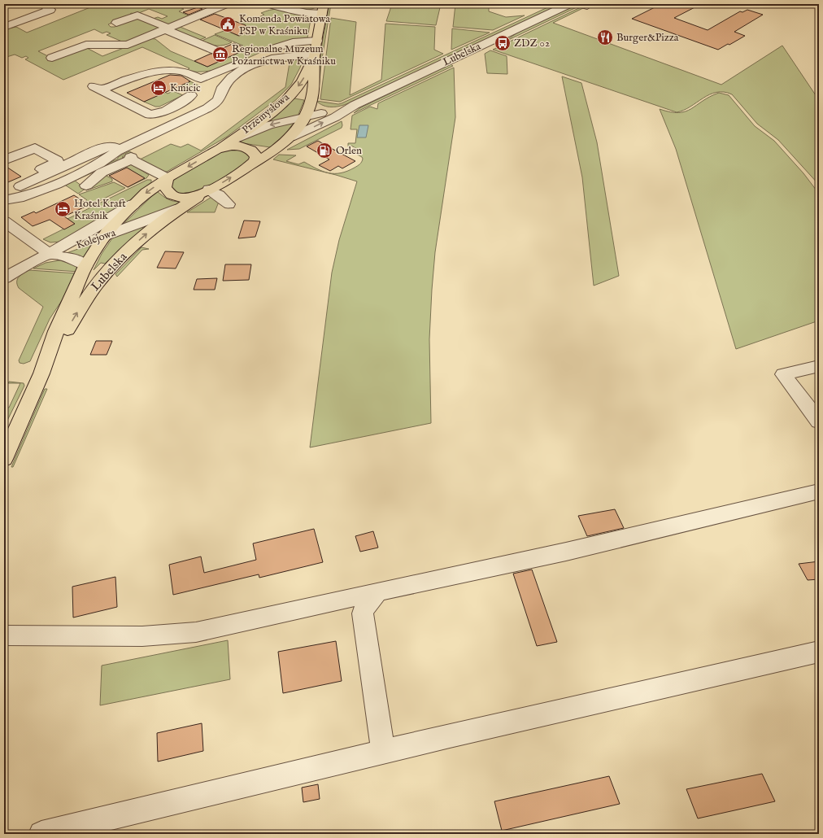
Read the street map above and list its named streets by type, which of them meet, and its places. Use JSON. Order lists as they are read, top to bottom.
{
  "streets": {
    "main road": ["Lubelska", "Przemysłowa"],
    "street": ["Kolejowa"]
  },
  "crossings": [
    ["Lubelska", "Przemysłowa"],
    ["Lubelska", "Kolejowa"]
  ],
  "places": {
    "public building": ["Komenda Powiatowa PSP w Kraśniku"],
    "restaurant": ["Burger&Pizza"],
    "bus stop": ["ZDZ 02"],
    "museum": ["Regionalne Muzeum Pożarnictwa w Kraśniku"],
    "hotel": ["Kmicic", "Hotel Kraft Kraśnik"],
    "fuel station": ["Orlen"]
  }
}
